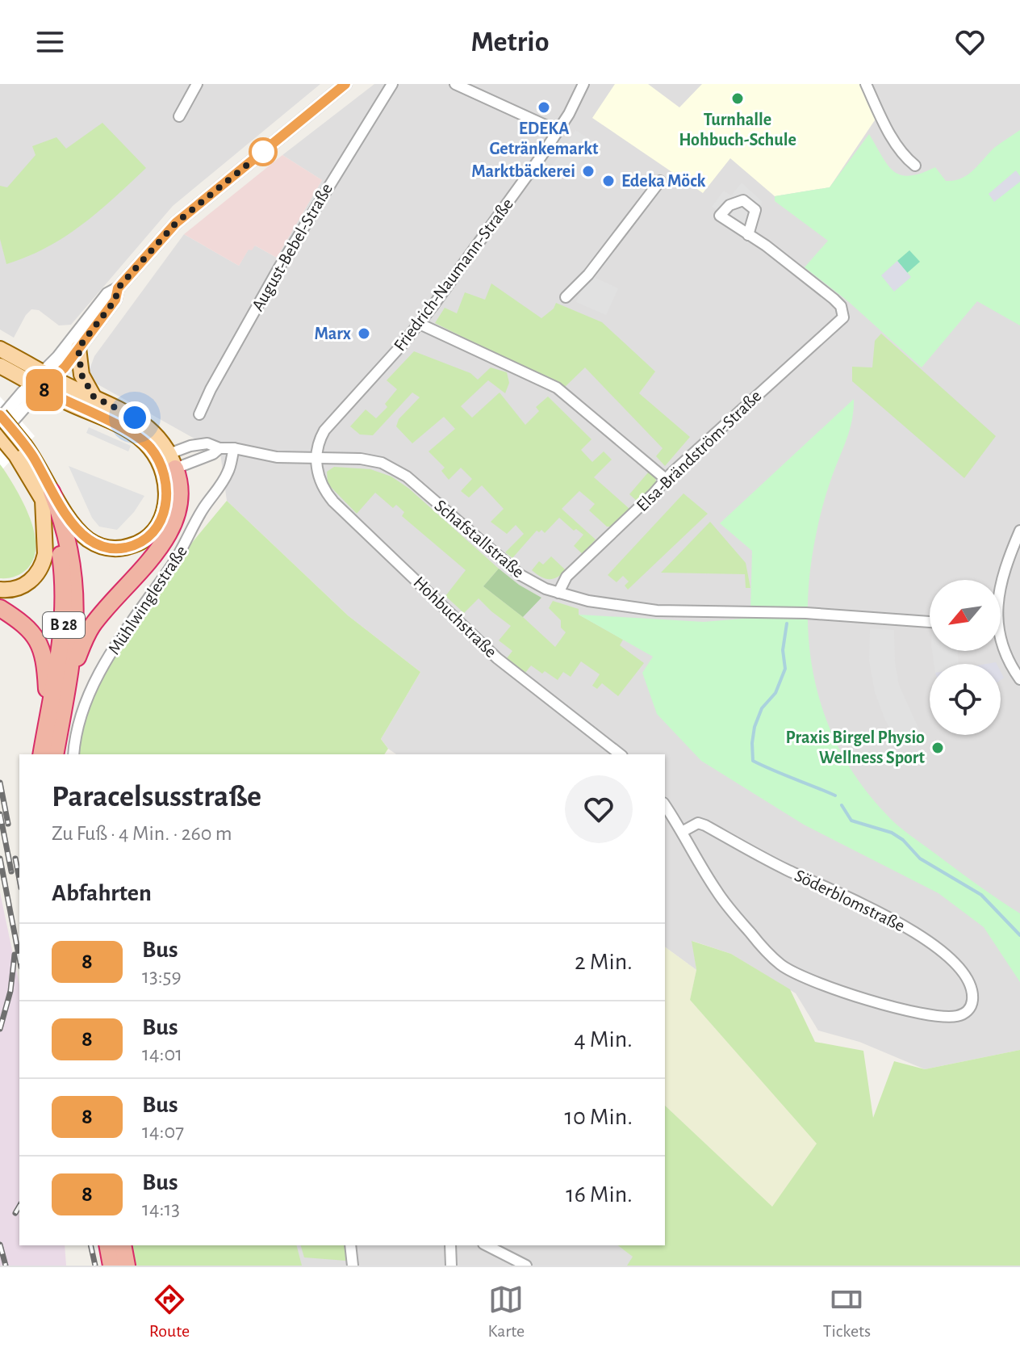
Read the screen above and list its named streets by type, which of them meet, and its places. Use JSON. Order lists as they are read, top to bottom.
{
  "streets": {
    "highway": ["B 28"],
    "street": [
      "August-Bebel-Straße",
      "Friedrich-Naumann-Straße",
      "Elsa-Brändström-Straße",
      "Schafstallstraße",
      "Mühlwinglestraße",
      "Hohbuchstraße",
      "Söderblomstraße"
    ]
  },
  "crossings": [
    ["Friedrich-Naumann-Straße", "Schafstallstraße"],
    ["Friedrich-Naumann-Straße", "Hohbuchstraße"],
    ["Elsa-Brändström-Straße", "Schafstallstraße"],
    ["Schafstallstraße", "Mühlwinglestraße"],
    ["Schafstallstraße", "Hohbuchstraße"]
  ],
  "places": [
    "Turnhalle Hohbuch-Schule",
    "EDEKA Getränkemarkt",
    "Marktbäckerei",
    "Edeka Möck",
    "Marx",
    "Praxis Birgel Physio Wellness Sport"
  ],
  "lines": ["bus line 8"],
  "north": "bottom left",
  "page": {
    "header": "Metrio",
    "on_map": "8",
    "heading": [
      ["Paracelsusstraße", "Zu Fuß · 4 Min. · 260 m"],
      "Abfahrten"
    ],
    "list": [
      {
        "mark": "8",
        "name": "Bus",
        "note": "13:59",
        "value": "2 Min."
      },
      {
        "mark": "8",
        "name": "Bus",
        "note": "14:01",
        "value": "4 Min."
      },
      {
        "mark": "8",
        "name": "Bus",
        "note": "14:07",
        "value": "10 Min."
      },
      {
        "mark": "8",
        "name": "Bus",
        "note": "14:13",
        "value": "16 Min."
      }
    ],
    "tabs": ["Route", "Karte", "Tickets"]
  }
}
